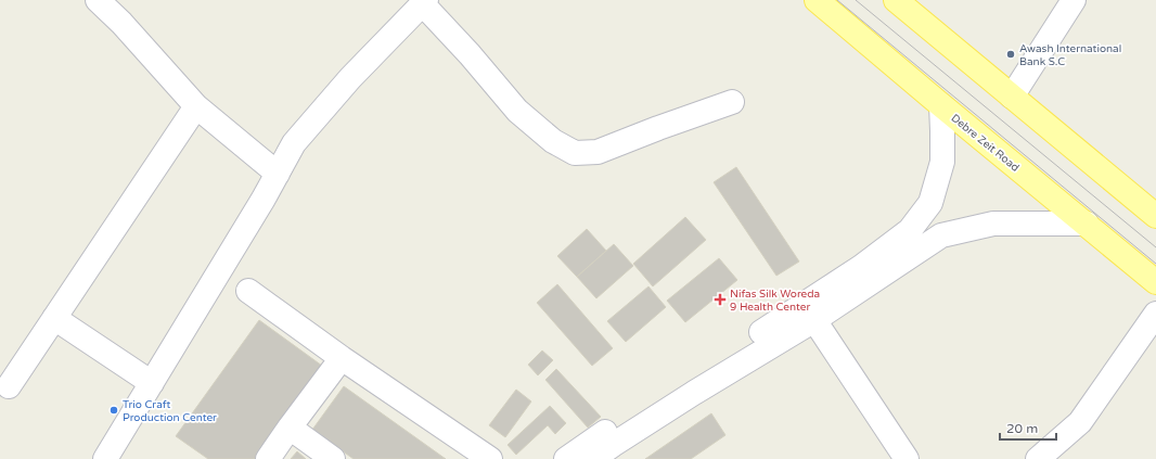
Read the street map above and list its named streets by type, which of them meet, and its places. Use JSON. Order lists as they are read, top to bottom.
{
  "streets": {
    "main road": ["Debre Zeit Road"]
  },
  "places": {
    "other": ["Awash International Bank S.C", "Trio Craft Production Center"],
    "health": ["Nifas Silk Woreda 9 Health Center"]
  },
  "scale_bar": "20 m"
}
